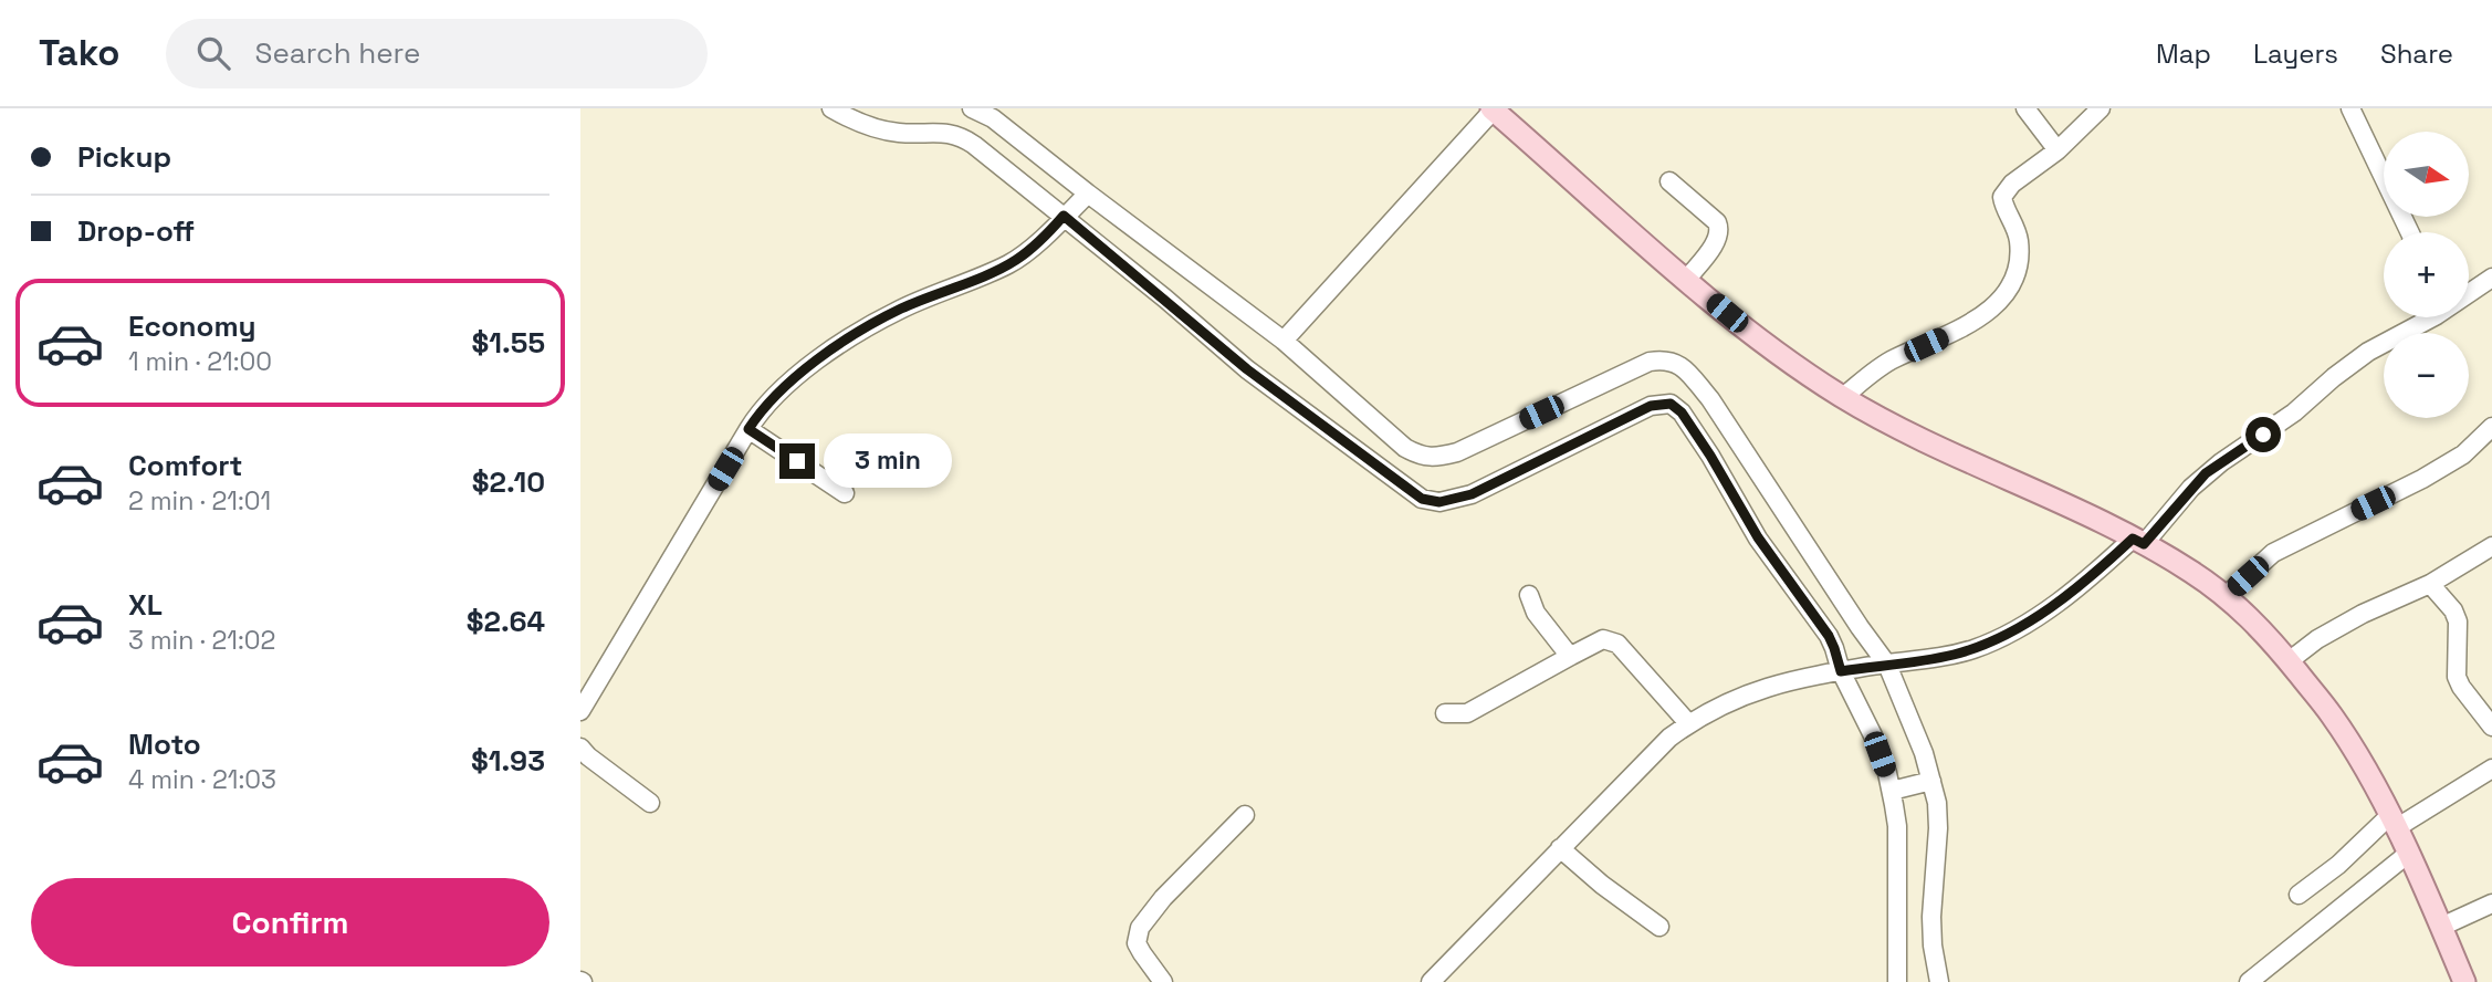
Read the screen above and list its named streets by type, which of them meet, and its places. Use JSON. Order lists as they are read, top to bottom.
{
  "north": "right",
  "page": {
    "header": "Tako",
    "search": "Search here",
    "nav": ["Map", "Layers", "Share"],
    "banner": ["Pickup", "Drop-off"],
    "map_buttons": ["+", "−"],
    "list": [
      {
        "name": "Economy",
        "note": "1 min · 21:00",
        "value": "$1.55"
      },
      {
        "name": "Comfort",
        "note": "2 min · 21:01",
        "value": "$2.10"
      },
      {
        "name": "XL",
        "note": "3 min · 21:02",
        "value": "$2.64"
      },
      {
        "name": "Moto",
        "note": "4 min · 21:03",
        "value": "$1.93"
      }
    ],
    "bubble": "3 min",
    "buttons": "Confirm"
  }
}
